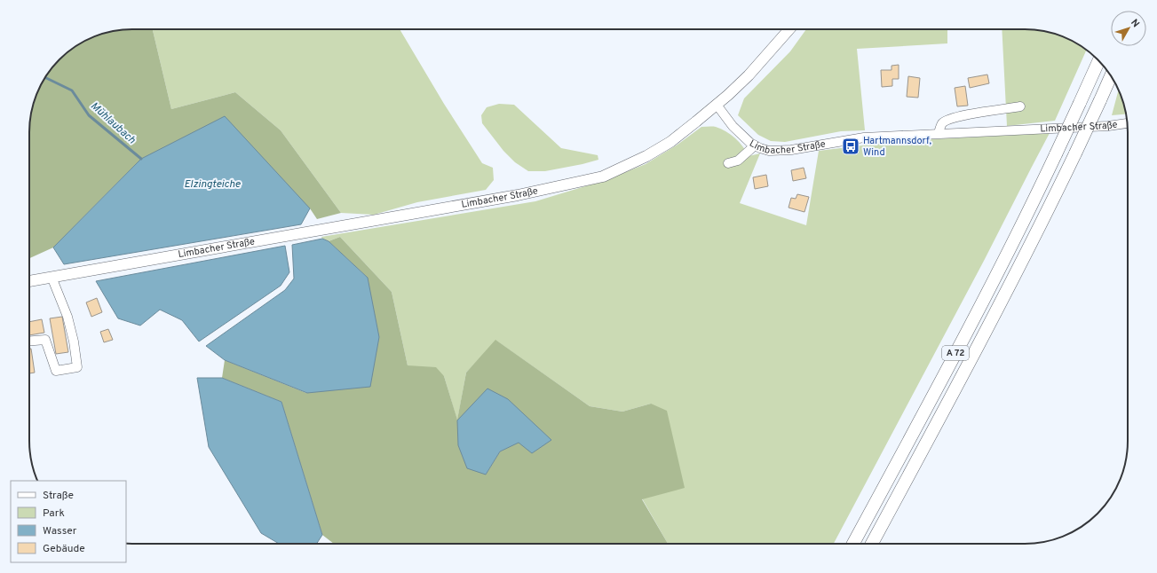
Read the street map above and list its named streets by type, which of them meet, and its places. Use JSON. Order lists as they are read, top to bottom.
{
  "streets": {
    "highway": ["A 72"],
    "main road": ["Limbacher Straße"]
  },
  "water": ["Mühlaubach", "Elzingteiche"],
  "places": {
    "bus stop": ["Hartmannsdorf, Wind"]
  },
  "legend": [
    "Straße",
    "Park",
    "Wasser",
    "Gebäude"
  ],
  "north": "top right"
}
